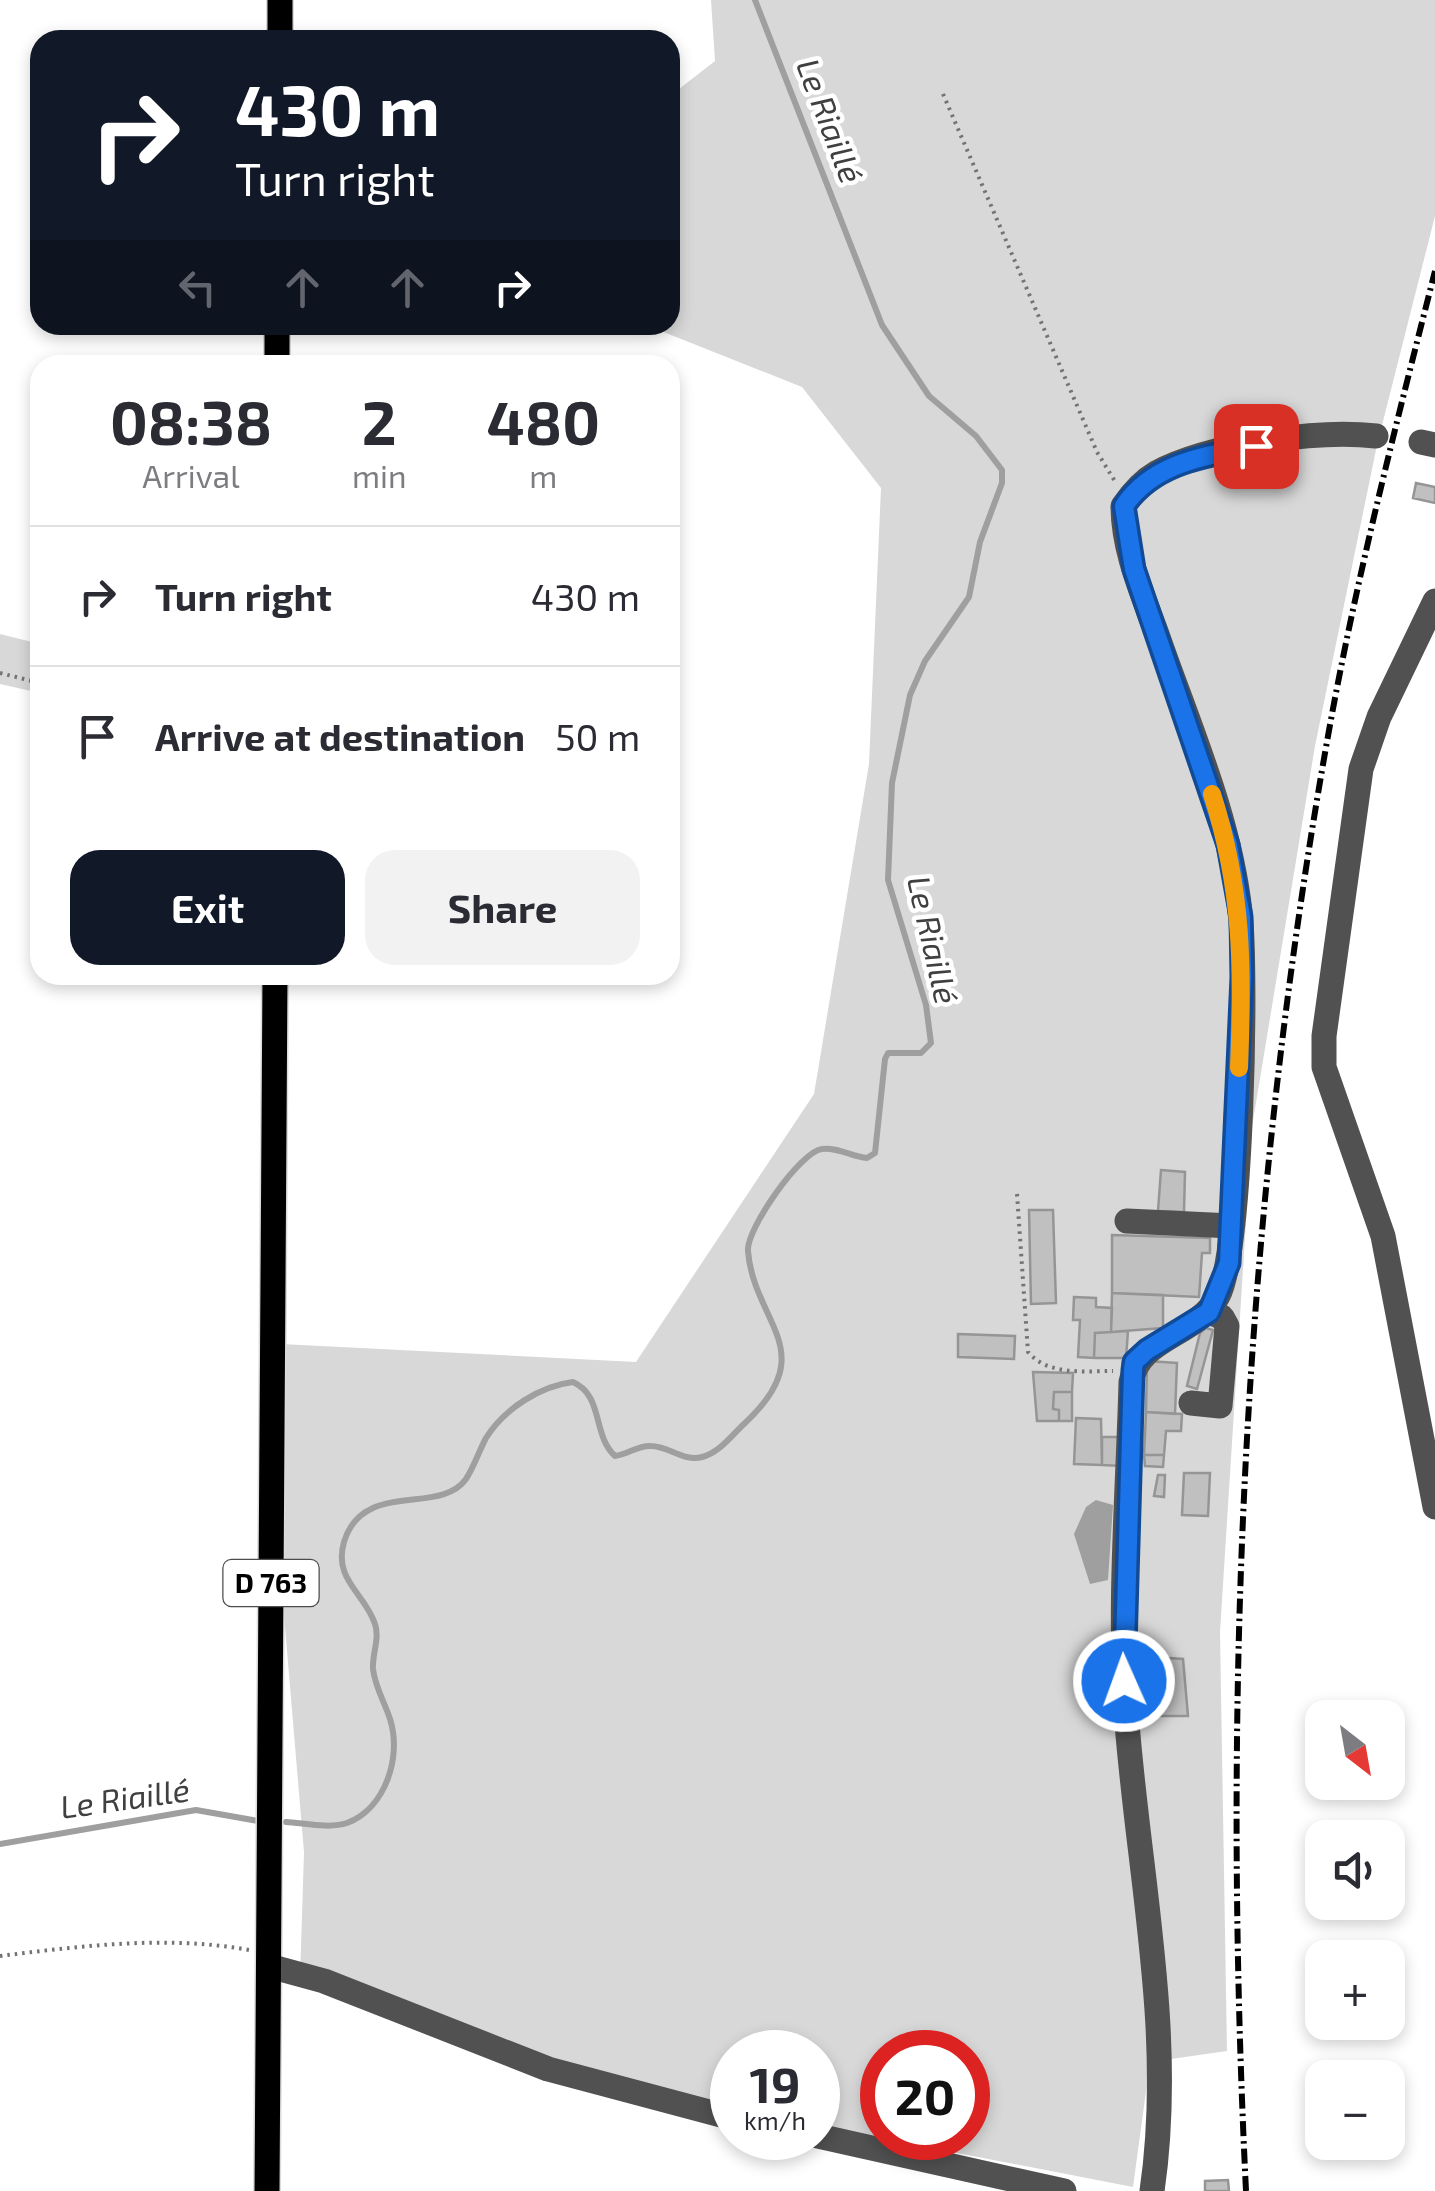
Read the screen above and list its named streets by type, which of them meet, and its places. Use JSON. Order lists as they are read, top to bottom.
{
  "streets": {
    "main road": ["D 763"]
  },
  "water": ["Le Riaillé"],
  "north": "bottom right",
  "page": {
    "turn": ["430 m", "Turn right"],
    "eta": [
      "08:38",
      "Arrival",
      "2",
      "min",
      "480",
      "m"
    ],
    "list": [
      {
        "name": "Turn right",
        "value": "430 m"
      },
      {
        "name": "Arrive at destination",
        "value": "50 m"
      }
    ],
    "buttons": ["Exit", "Share"],
    "map_buttons": ["+", "−"],
    "speed": "19 km/h",
    "limit": "20"
  }
}
